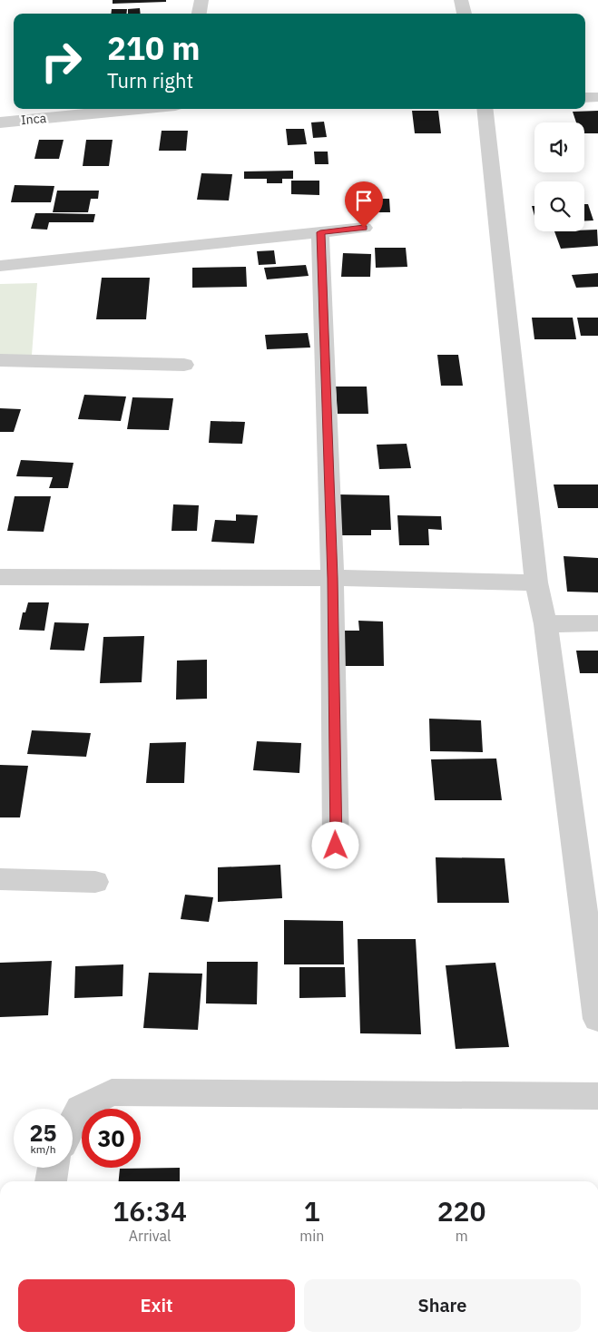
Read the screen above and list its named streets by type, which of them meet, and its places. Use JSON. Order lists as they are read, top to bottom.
{
  "streets": {
    "street": ["Inca"]
  },
  "page": {
    "turn": ["210 m", "Turn right"],
    "speed": "25 km/h",
    "limit": "30",
    "eta": [
      "16:34",
      "Arrival",
      "1",
      "min",
      "220",
      "m"
    ],
    "buttons": ["Exit", "Share"]
  }
}
